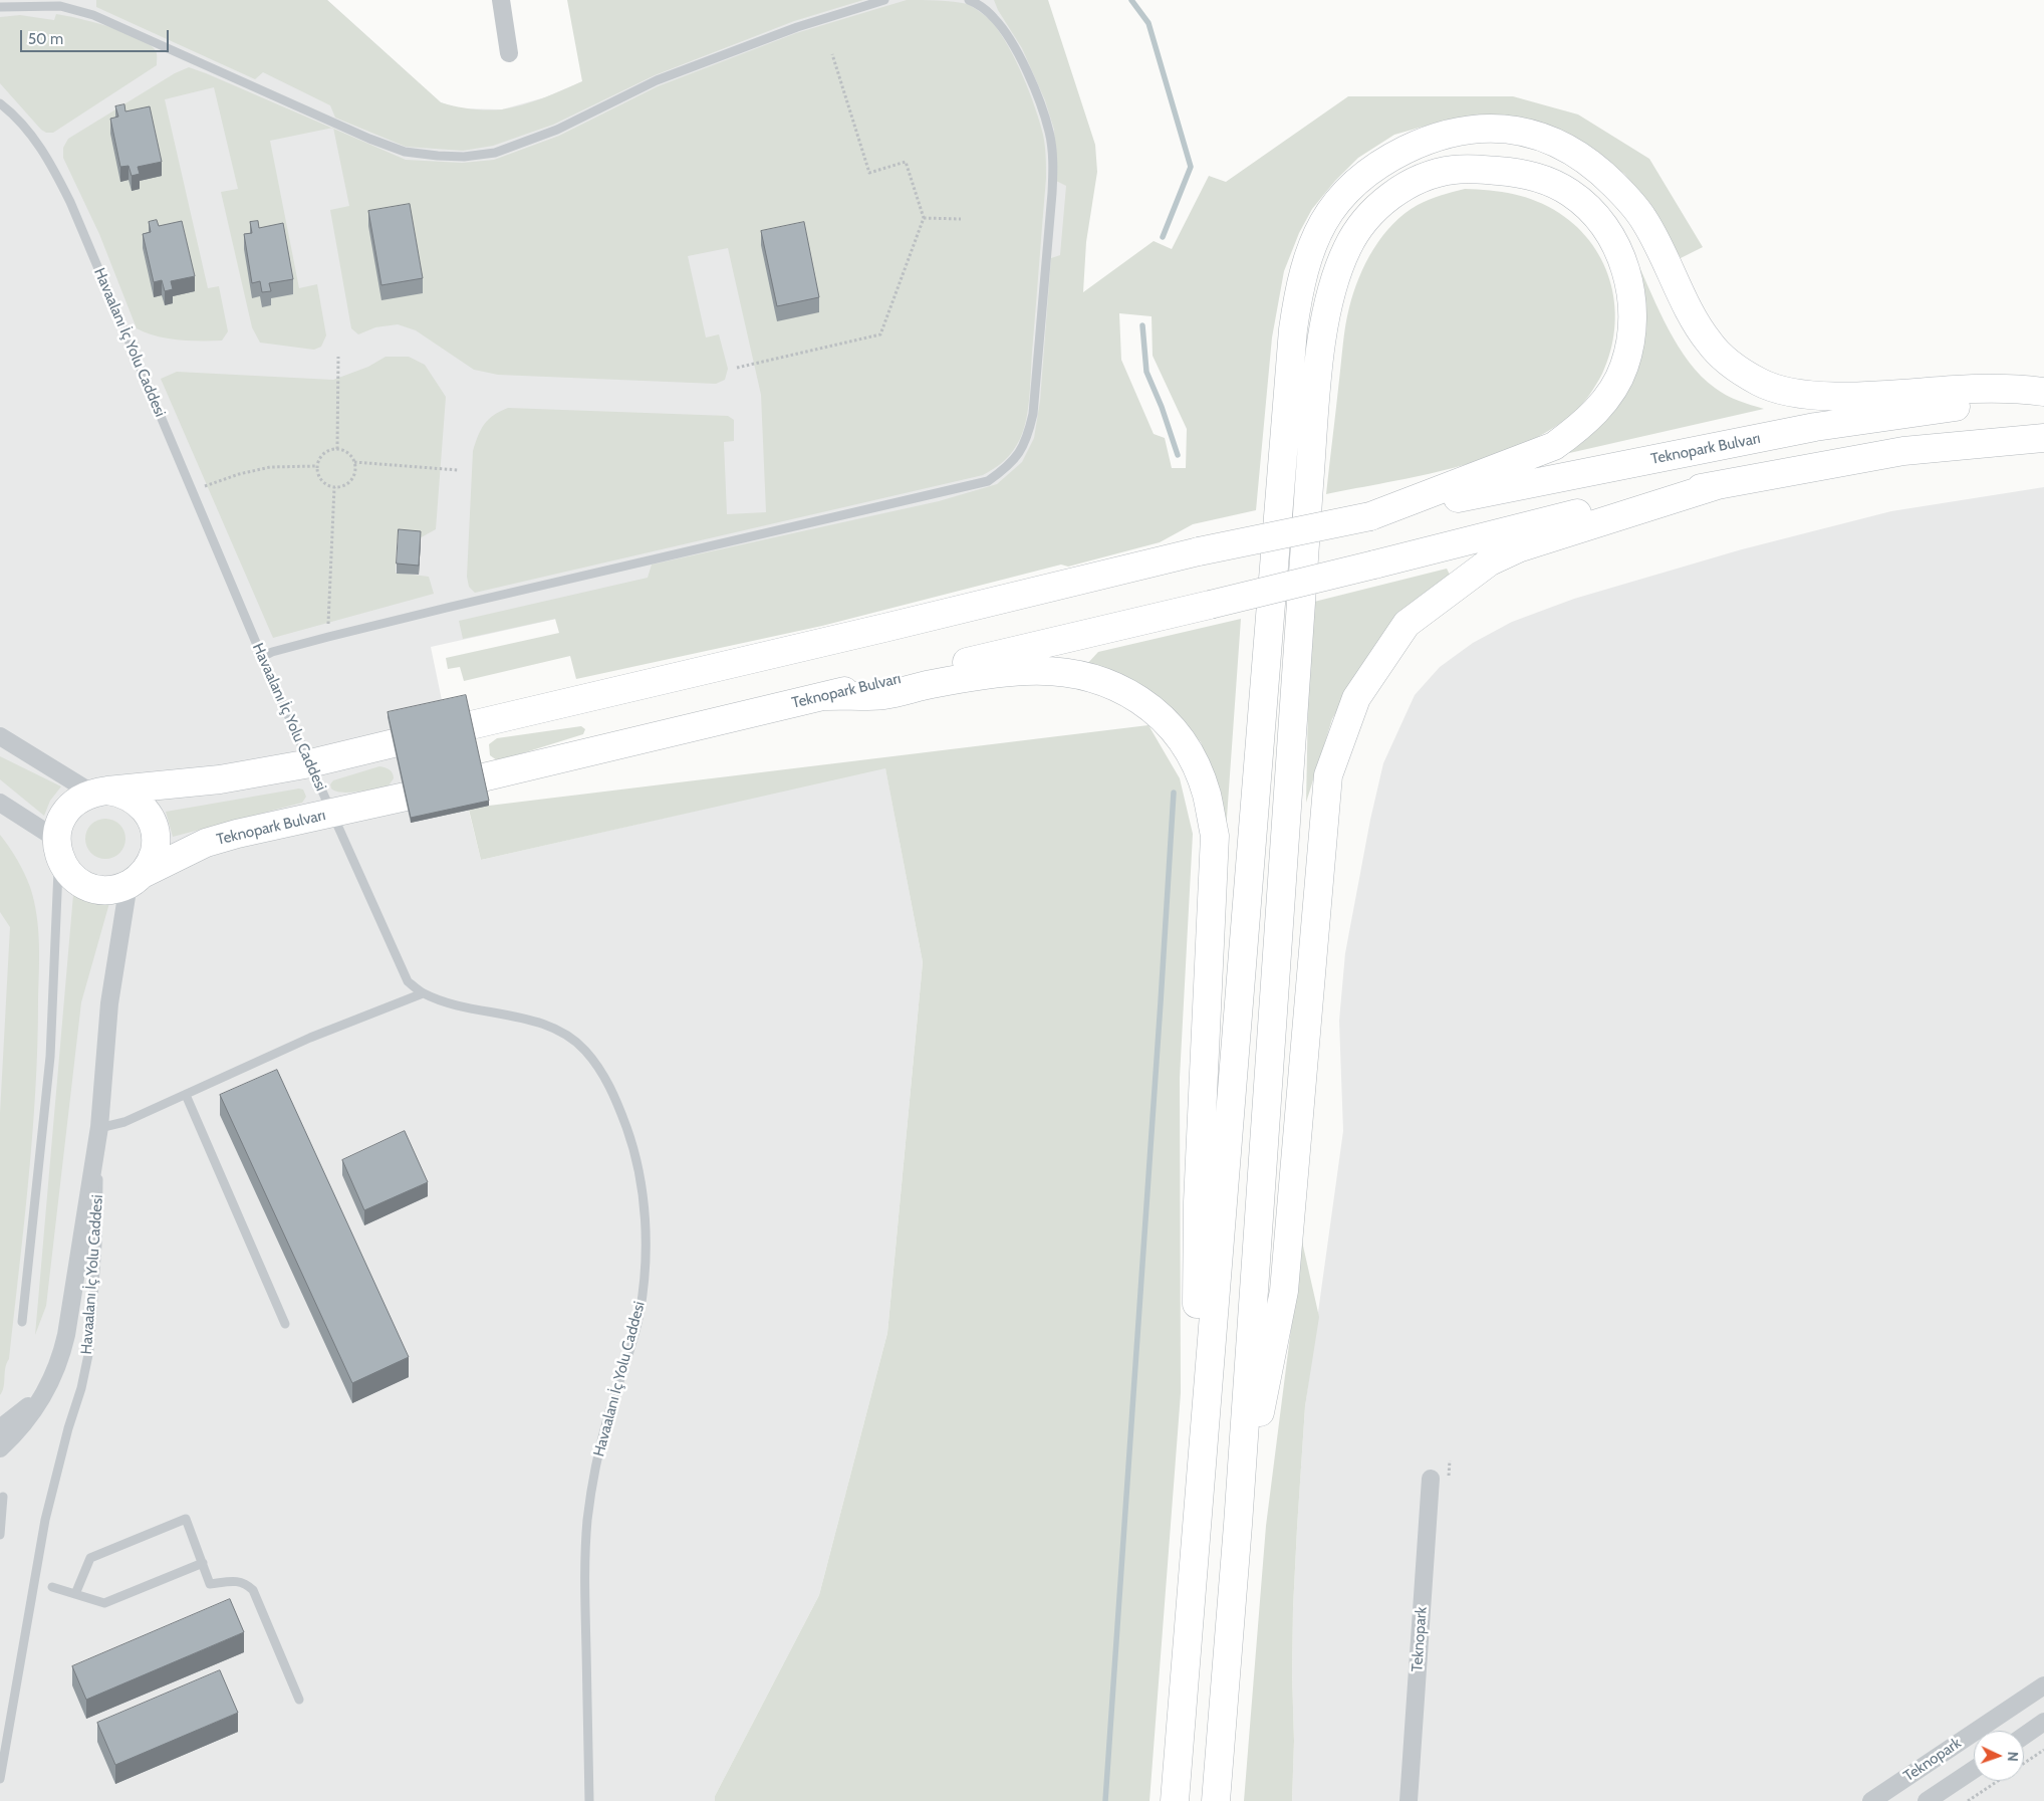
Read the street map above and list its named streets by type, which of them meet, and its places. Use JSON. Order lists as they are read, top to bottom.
{
  "streets": {
    "highway": ["Teknopark Bulvarı"],
    "street": ["Havaalanı İç Yolu Caddesi", "Teknopark"]
  },
  "crossings": [
    ["Havaalanı İç Yolu Caddesi", "Teknopark Bulvarı"]
  ],
  "scale_bar": "50 m",
  "north": "right"
}
